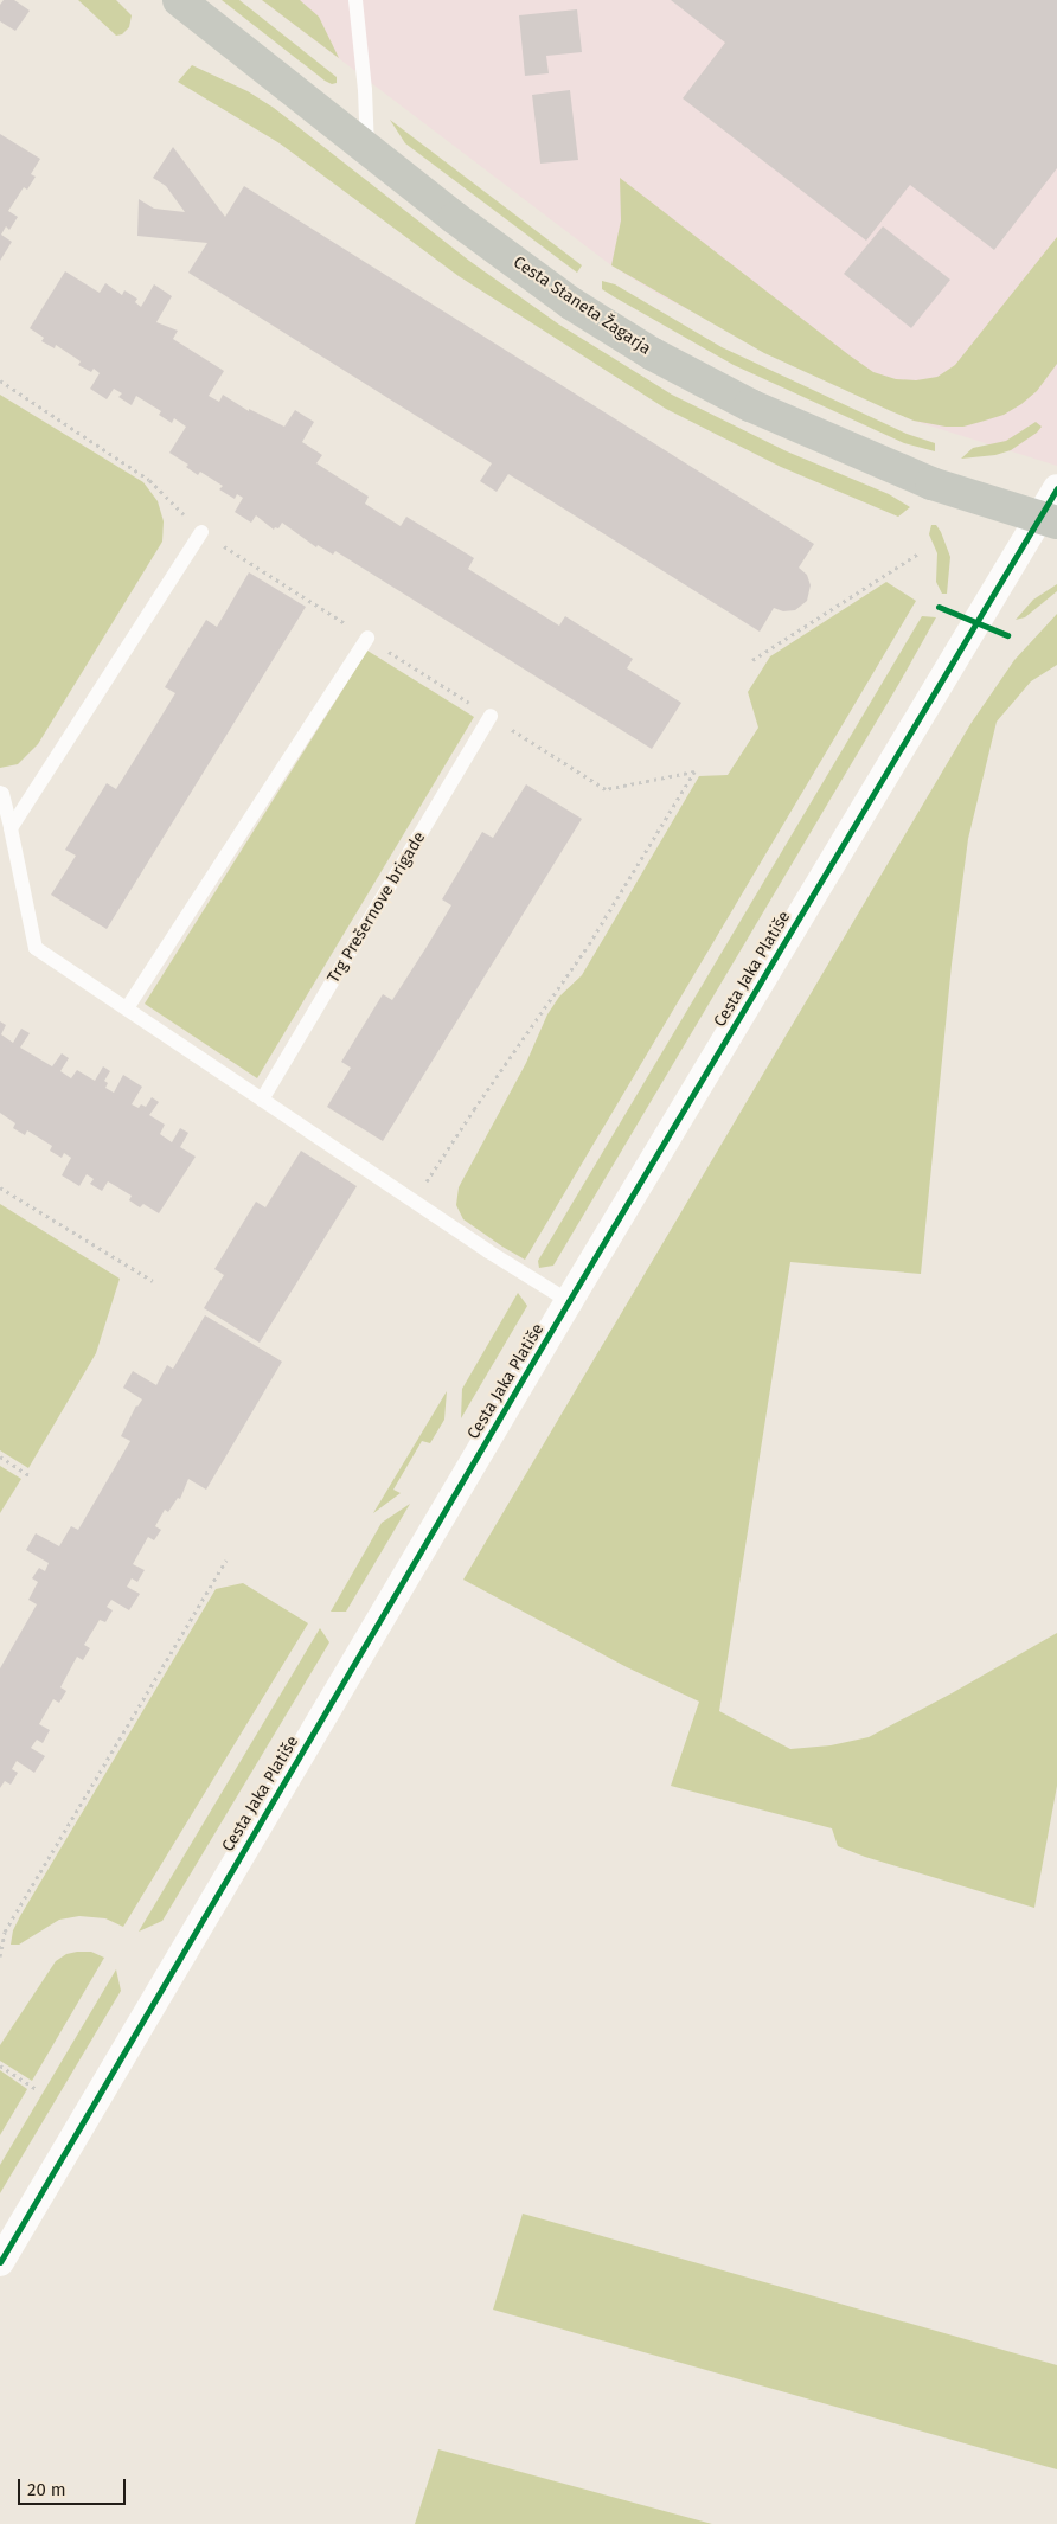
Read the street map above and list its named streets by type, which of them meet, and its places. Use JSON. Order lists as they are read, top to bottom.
{
  "streets": {
    "main road": ["Cesta Staneta Žagarja"],
    "street": ["Cesta Jaka Platiše"],
    "lane": ["Trg Prešernove brigade"]
  },
  "crossings": [
    ["Cesta Staneta Žagarja", "Cesta Jaka Platiše"]
  ],
  "scale_bar": "20 m"
}
